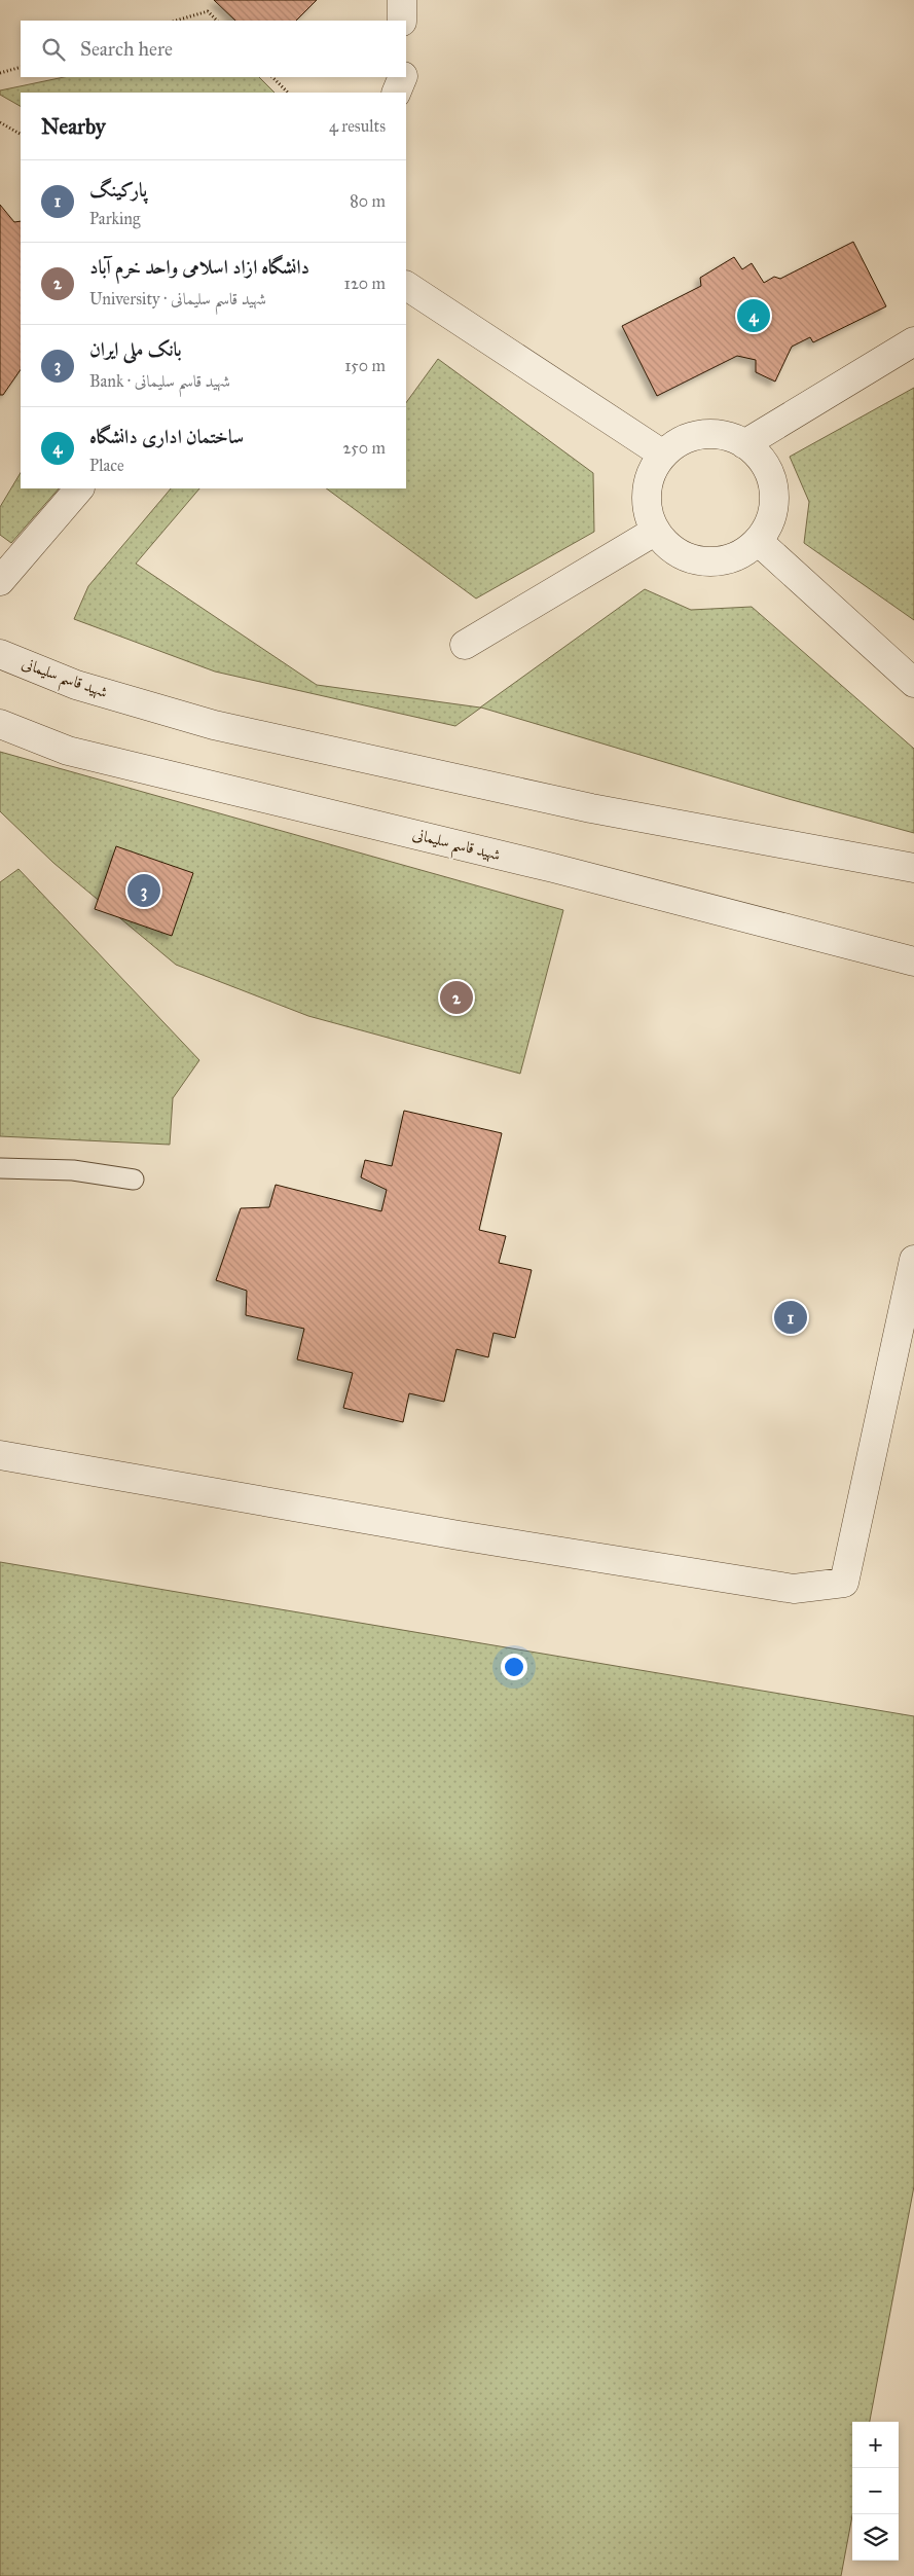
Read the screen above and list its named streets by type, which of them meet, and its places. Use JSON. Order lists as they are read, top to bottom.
{
  "streets": {
    "street": ["شهید قاسم سلیمانی"]
  },
  "page": {
    "search": "Search here",
    "heading": ["Nearby", "4 results"],
    "list": [
      {
        "mark": "1",
        "name": "پارکینگ",
        "note": "Parking",
        "value": "80 m"
      },
      {
        "mark": "2",
        "name": "دانشگاه ازاد اسلامی واحد خرم آباد",
        "note": "University · شهید قاسم سلیمانی",
        "value": "120 m"
      },
      {
        "mark": "3",
        "name": "بانک ملی ایران",
        "note": "Bank · شهید قاسم سلیمانی",
        "value": "150 m"
      },
      {
        "mark": "4",
        "name": "ساختمان اداری دانشگاه",
        "note": "Place",
        "value": "250 m"
      }
    ],
    "pins": [
      "4",
      "3",
      "2",
      "1"
    ],
    "map_buttons": ["+", "−"]
  }
}
